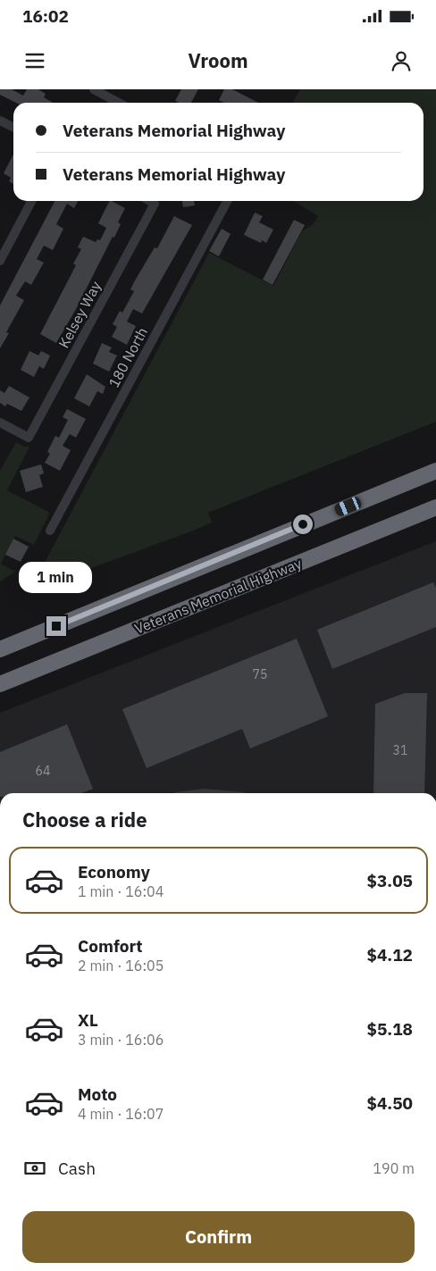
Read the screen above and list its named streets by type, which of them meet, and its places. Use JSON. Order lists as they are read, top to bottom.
{
  "streets": {
    "highway": ["Veterans Memorial Highway"],
    "street": ["Kelsey Way", "180 North"]
  },
  "house_numbers": ["75", "31", "64"],
  "page": {
    "status": "16:02",
    "header": "Vroom",
    "banner": ["Veterans Memorial Highway", "Veterans Memorial Highway"],
    "bubble": "1 min",
    "heading": "Choose a ride",
    "list": [
      {
        "name": "Economy",
        "note": "1 min · 16:04",
        "value": "$3.05"
      },
      {
        "name": "Comfort",
        "note": "2 min · 16:05",
        "value": "$4.12"
      },
      {
        "name": "XL",
        "note": "3 min · 16:06",
        "value": "$5.18"
      },
      {
        "name": "Moto",
        "note": "4 min · 16:07",
        "value": "$4.50"
      }
    ],
    "pay": ["Cash", "190 m"],
    "buttons": "Confirm"
  }
}
